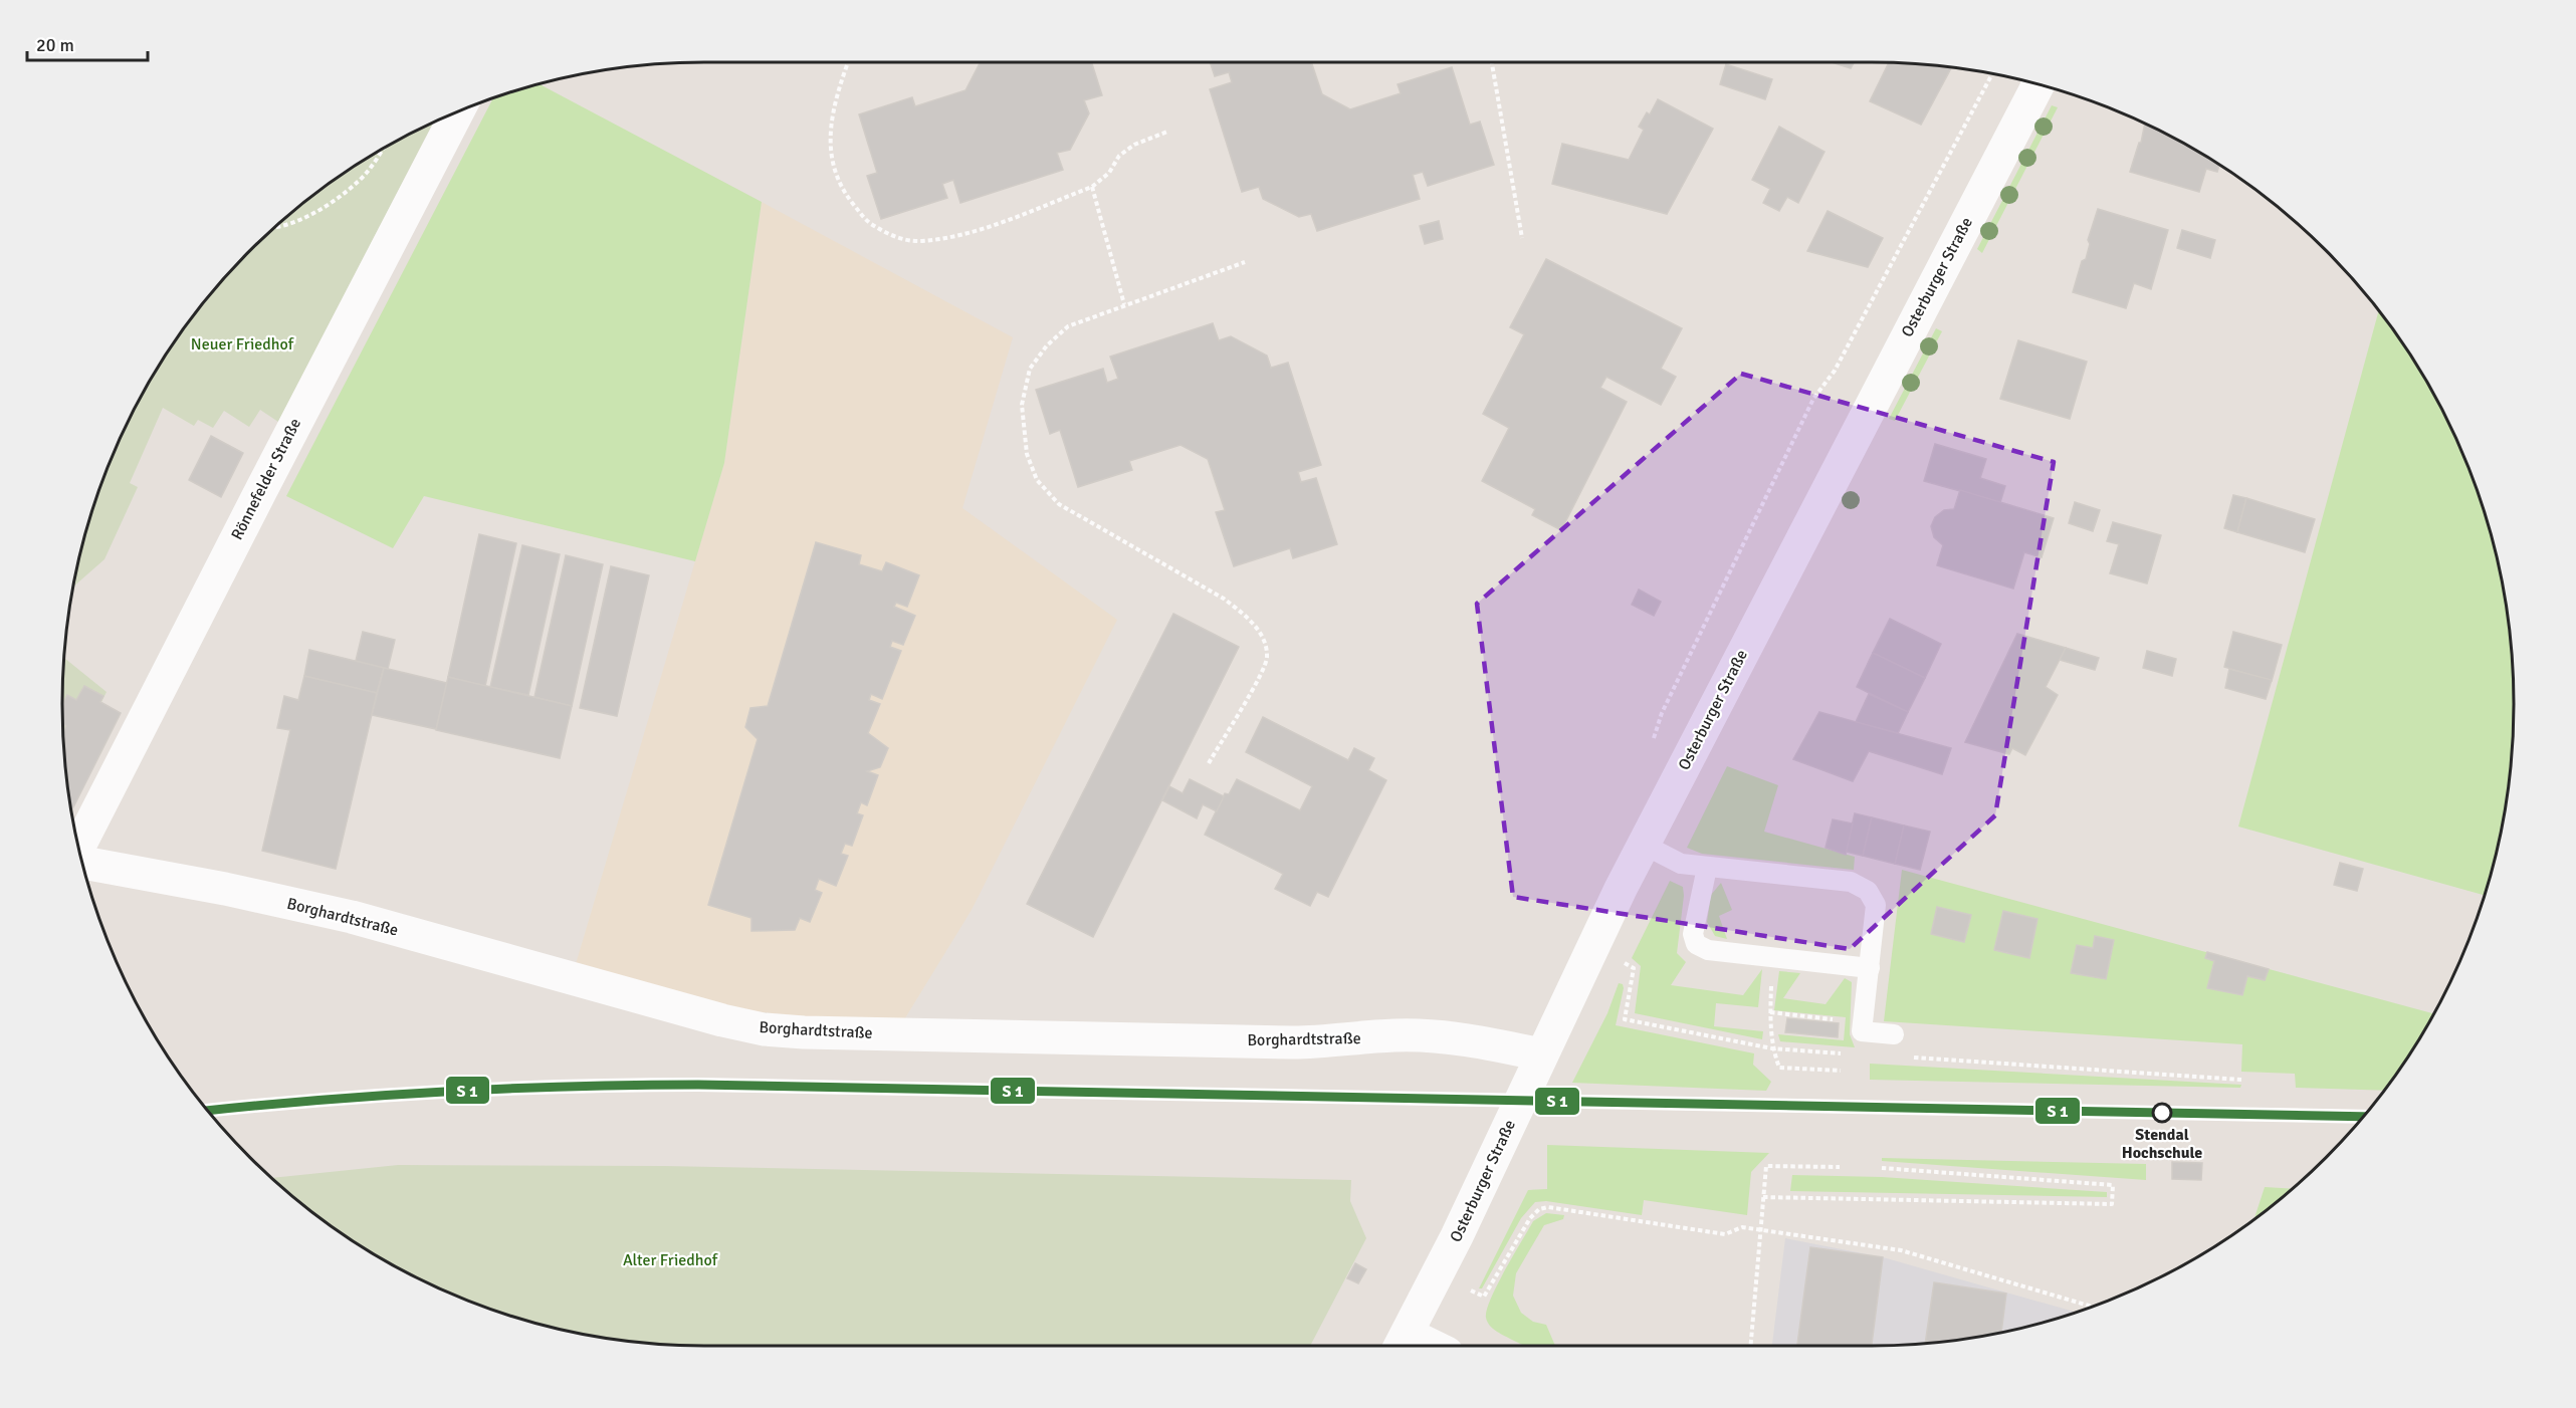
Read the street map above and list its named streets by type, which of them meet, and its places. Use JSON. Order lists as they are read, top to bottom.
{
  "streets": {
    "street": ["Osterburger Straße", "Rönnefelder Straße", "Borghardtstraße"]
  },
  "crossings": [
    ["Osterburger Straße", "Borghardtstraße"]
  ],
  "parks": ["Neuer Friedhof", "Alter Friedhof"],
  "places": ["Stendal Hochschule"],
  "scale_bar": "20 m"
}
